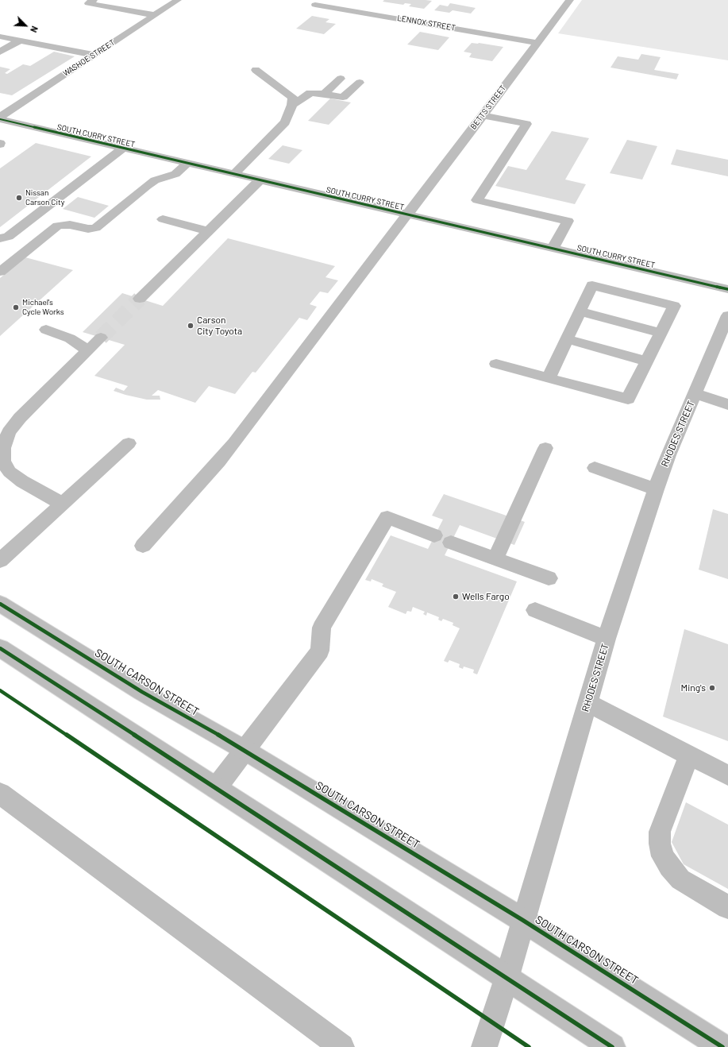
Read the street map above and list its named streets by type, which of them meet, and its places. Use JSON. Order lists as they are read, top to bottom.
{
  "streets": {
    "street": [
      "LENNOX STREET",
      "WASHOE STREET",
      "BETTS STREET",
      "SOUTH CURRY STREET",
      "RHODES STREET",
      "SOUTH CARSON STREET"
    ]
  },
  "crossings": [
    ["LENNOX STREET", "BETTS STREET"],
    ["WASHOE STREET", "SOUTH CURRY STREET"],
    ["BETTS STREET", "SOUTH CURRY STREET"],
    ["RHODES STREET", "SOUTH CARSON STREET"]
  ],
  "places": [
    "Nissan Carson City",
    "Michael's Cycle Works",
    "Carson City Toyota",
    "Wells Fargo",
    "Ming's"
  ],
  "north": "bottom right"
}
